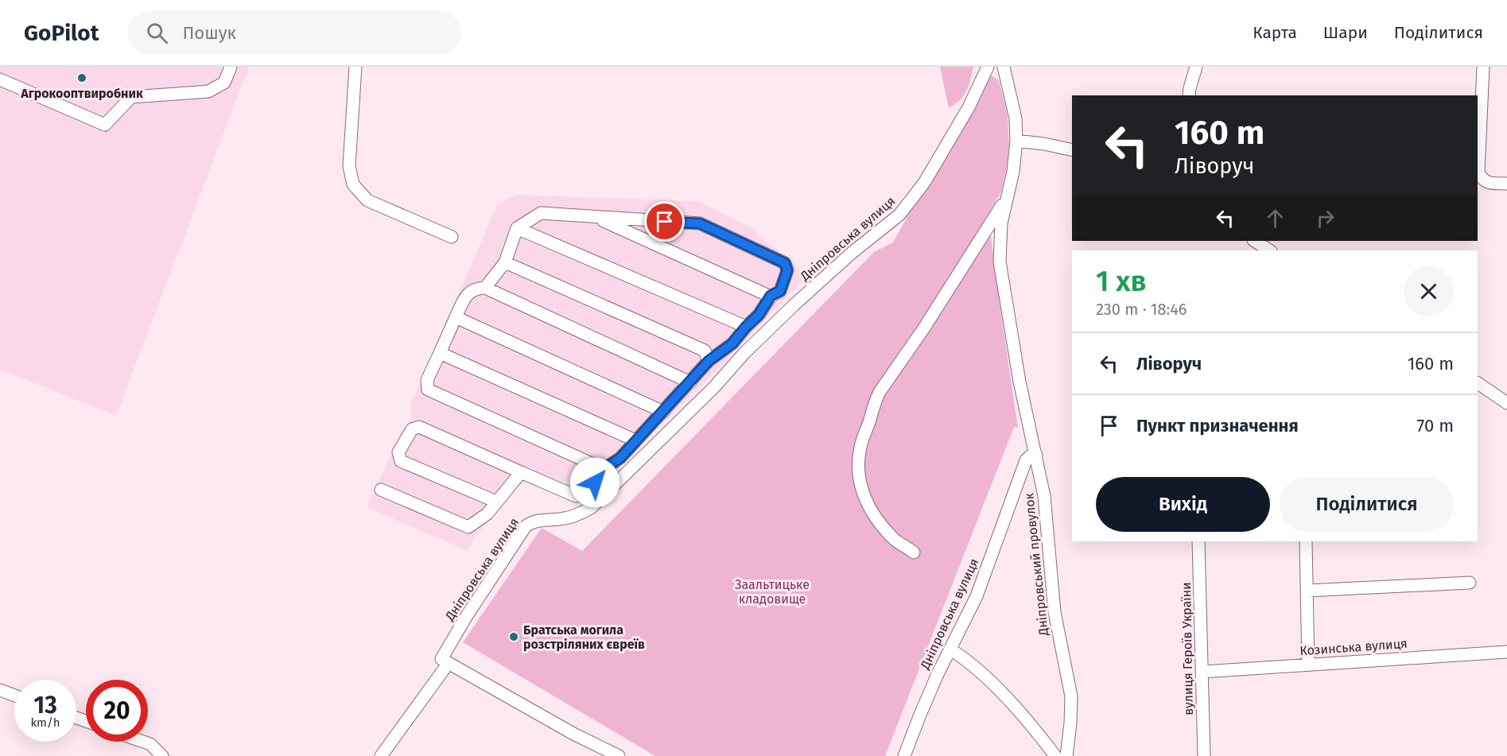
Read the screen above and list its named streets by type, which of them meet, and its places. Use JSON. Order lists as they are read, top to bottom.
{
  "streets": {
    "street": [
      "Дніпровська вулиця",
      "Дніпровський провулок",
      "Козинська вулиця",
      "вулиця Героїв України"
    ]
  },
  "crossings": [
    ["Дніпровська вулиця", "Дніпровський провулок"],
    ["Козинська вулиця", "вулиця Героїв України"]
  ],
  "parks": ["Заальтицьке кладовище"],
  "places": ["Агрокооптвиробник", "Братська могила розстріляних євреїв"],
  "page": {
    "header": "GoPilot",
    "search": "Пошук",
    "nav": ["Карта", "Шари", "Поділитися"],
    "turn": ["160 m", "Ліворуч"],
    "heading": ["1 хв", "230 m · 18:46"],
    "list": [
      {
        "name": "Ліворуч",
        "value": "160 m"
      },
      {
        "name": "Пункт призначення",
        "value": "70 m"
      }
    ],
    "buttons": ["Вихід", "Поділитися"],
    "speed": "13 km/h",
    "limit": "20"
  }
}
